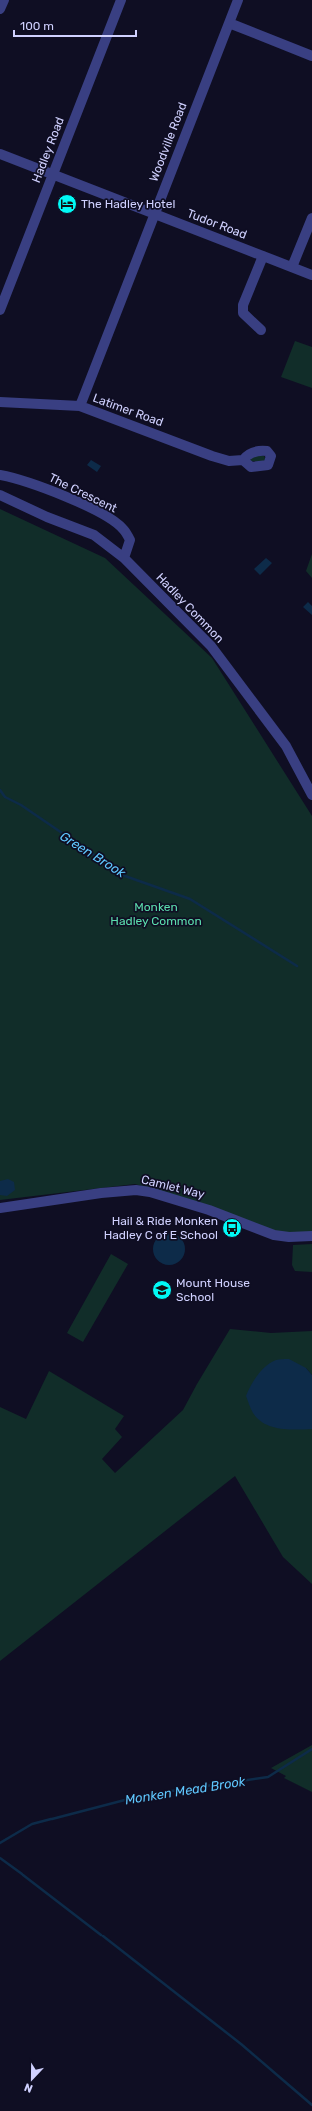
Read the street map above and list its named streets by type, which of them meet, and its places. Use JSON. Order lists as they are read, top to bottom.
{
  "streets": {
    "street": [
      "Woodville Road",
      "Hadley Road",
      "Tudor Road",
      "Latimer Road",
      "The Crescent",
      "Hadley Common",
      "Camlet Way"
    ]
  },
  "crossings": [
    ["Woodville Road", "Tudor Road"],
    ["Woodville Road", "Latimer Road"],
    ["Hadley Road", "Tudor Road"],
    ["The Crescent", "Hadley Common"]
  ],
  "water": ["Green Brook", "Monken Mead Brook"],
  "parks": ["Monken Hadley Common"],
  "places": {
    "hotel": ["The Hadley Hotel"],
    "bus stop": ["Hail & Ride Monken Hadley C of E School"],
    "school or university": ["Mount House School"]
  },
  "scale_bar": "100 m",
  "north": "bottom"
}
